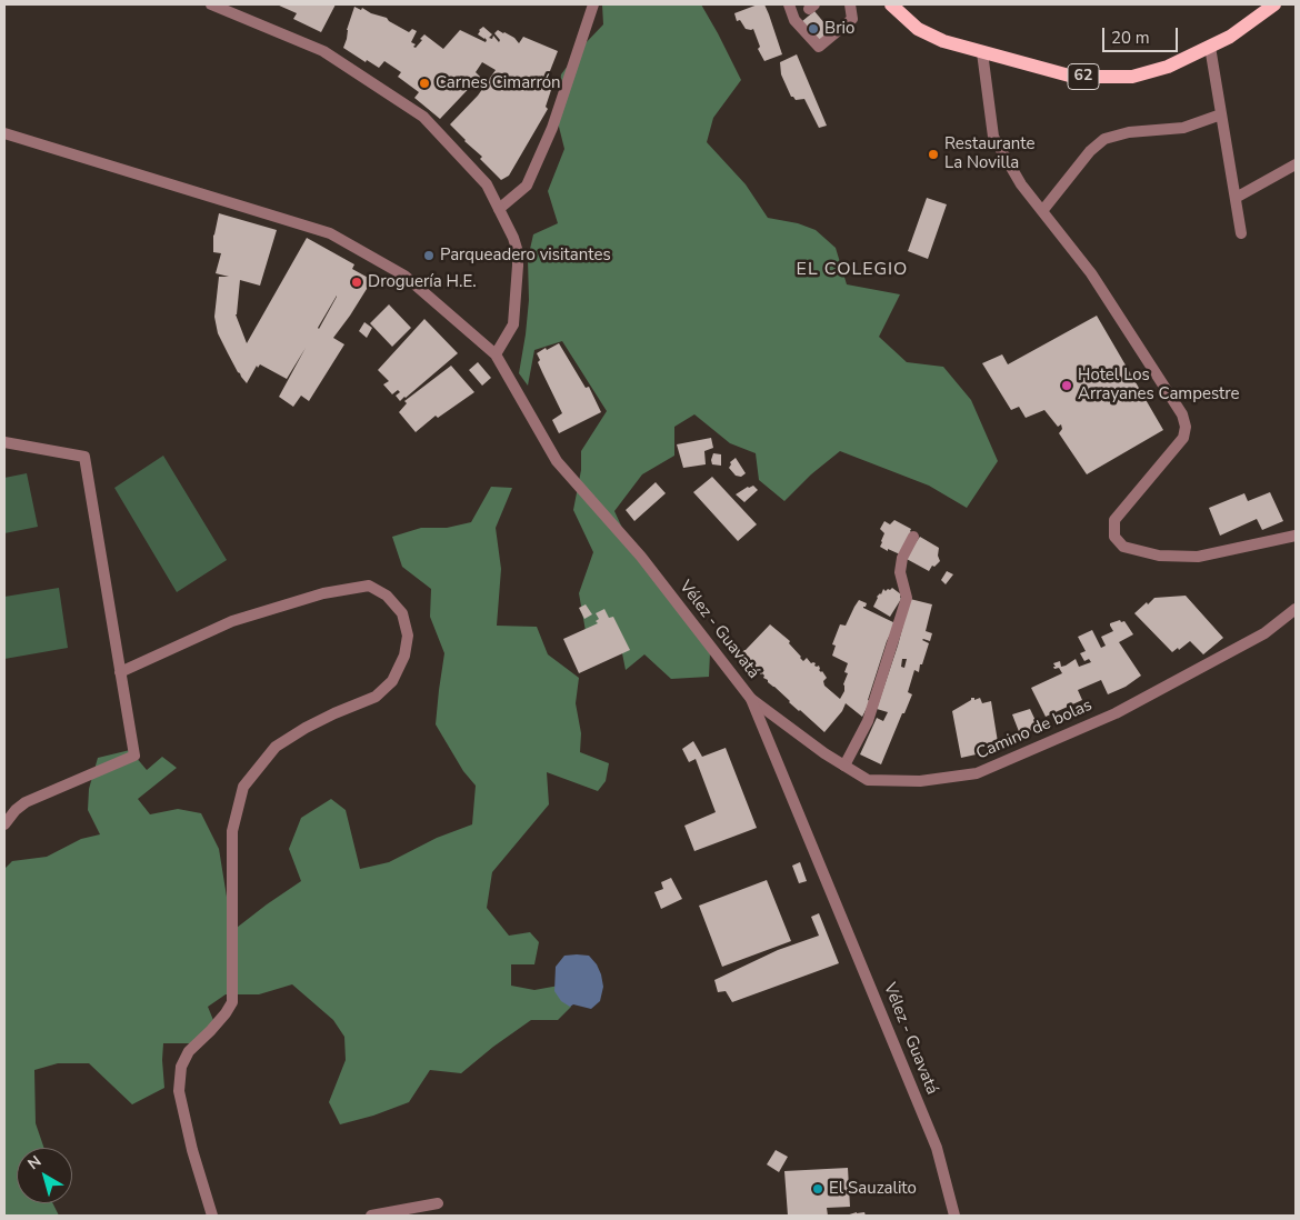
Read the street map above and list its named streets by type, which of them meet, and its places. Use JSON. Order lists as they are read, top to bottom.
{
  "streets": {
    "main road": ["62"],
    "street": ["Vélez - Guavatá", "Camino de bolas"]
  },
  "crossings": [
    ["Vélez - Guavatá", "Camino de bolas"]
  ],
  "districts": ["EL COLEGIO"],
  "places": [
    "Brio",
    "Carnes Cimarrón",
    "Restaurante La Novilla",
    "Parqueadero visitantes",
    "Droguería H.E.",
    "Hotel Los Arrayanes Campestre",
    "El Sauzalito"
  ],
  "scale_bar": "20 m",
  "north": "top left"
}
